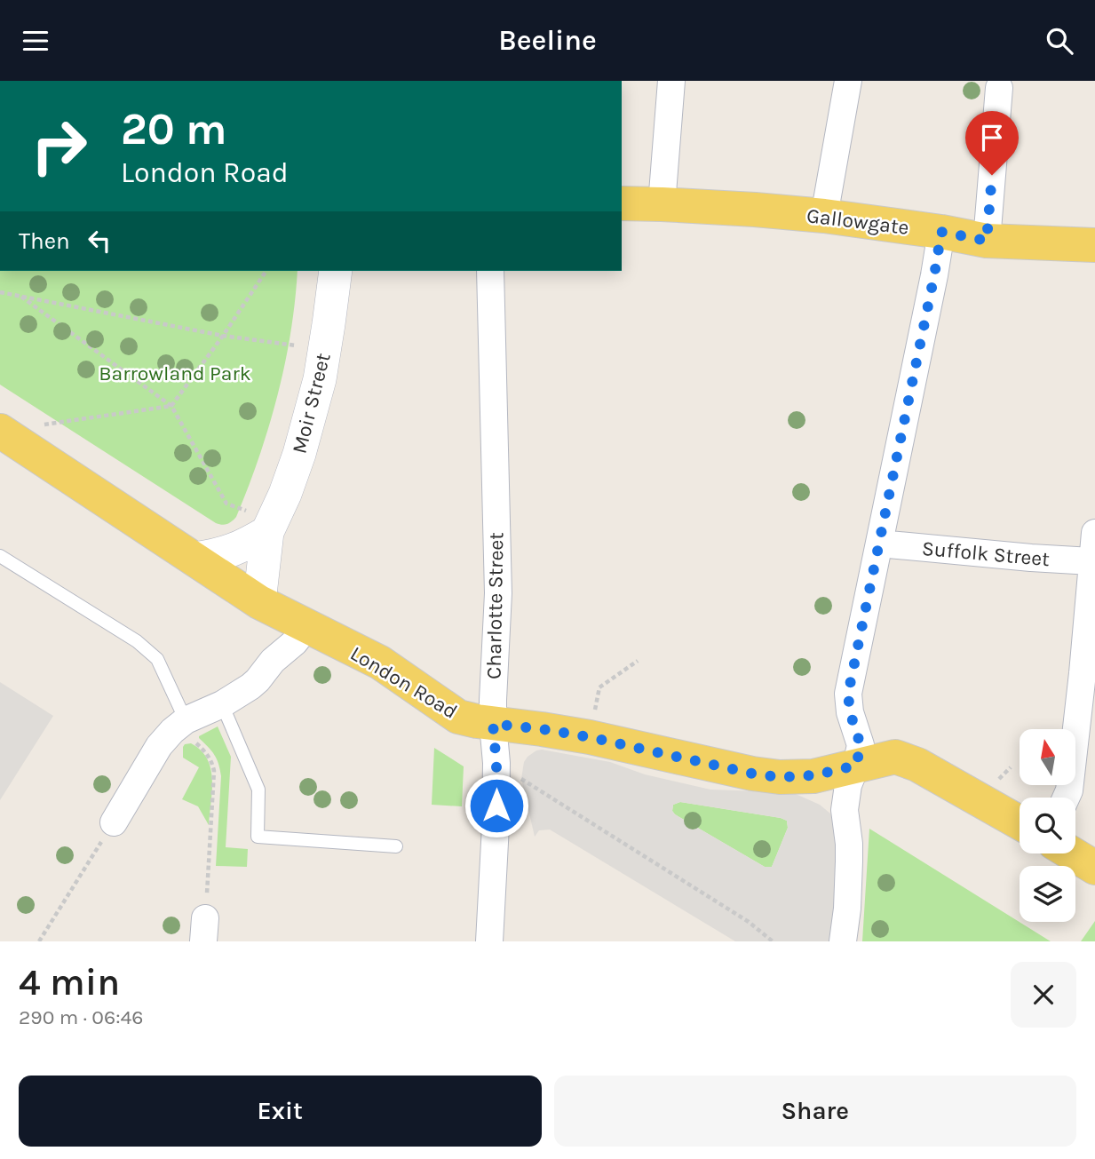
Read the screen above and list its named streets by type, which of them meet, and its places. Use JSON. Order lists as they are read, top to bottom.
{
  "streets": {
    "main road": ["Gallowgate", "London Road"],
    "street": ["Moir Street", "Suffolk Street", "Charlotte Street"]
  },
  "crossings": [
    ["Moir Street", "London Road"],
    ["Charlotte Street", "London Road"]
  ],
  "parks": ["Barrowland Park"],
  "north": "top",
  "page": {
    "header": "Beeline",
    "turn": ["20 m", "London Road"],
    "then": "Then",
    "heading": ["4 min", "290 m · 06:46"],
    "buttons": ["Exit", "Share"]
  }
}
